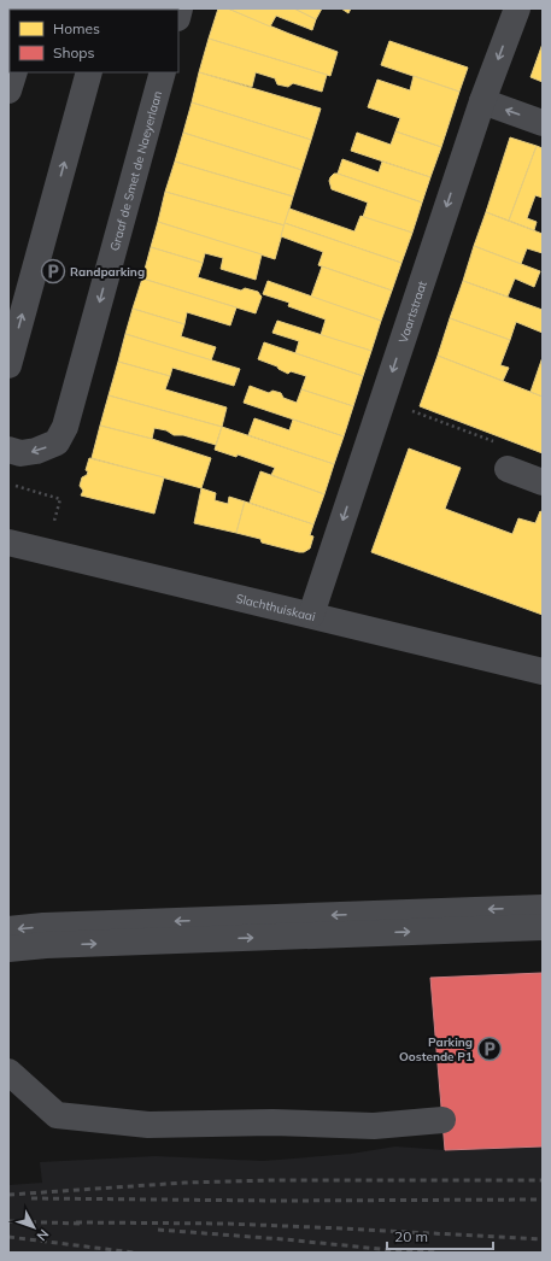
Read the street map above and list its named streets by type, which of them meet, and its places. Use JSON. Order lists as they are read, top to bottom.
{
  "streets": {
    "street": ["Graaf de Smet de Naeyerlaan", "Vaartstraat", "Slachthuiskaai"]
  },
  "crossings": [
    ["Vaartstraat", "Slachthuiskaai"]
  ],
  "one_way": ["Vaartstraat"],
  "places": {
    "parking": ["Randparking", "Parking Oostende P1"]
  },
  "legend": ["Homes", "Shops"],
  "scale_bar": "20 m",
  "north": "bottom right"
}
